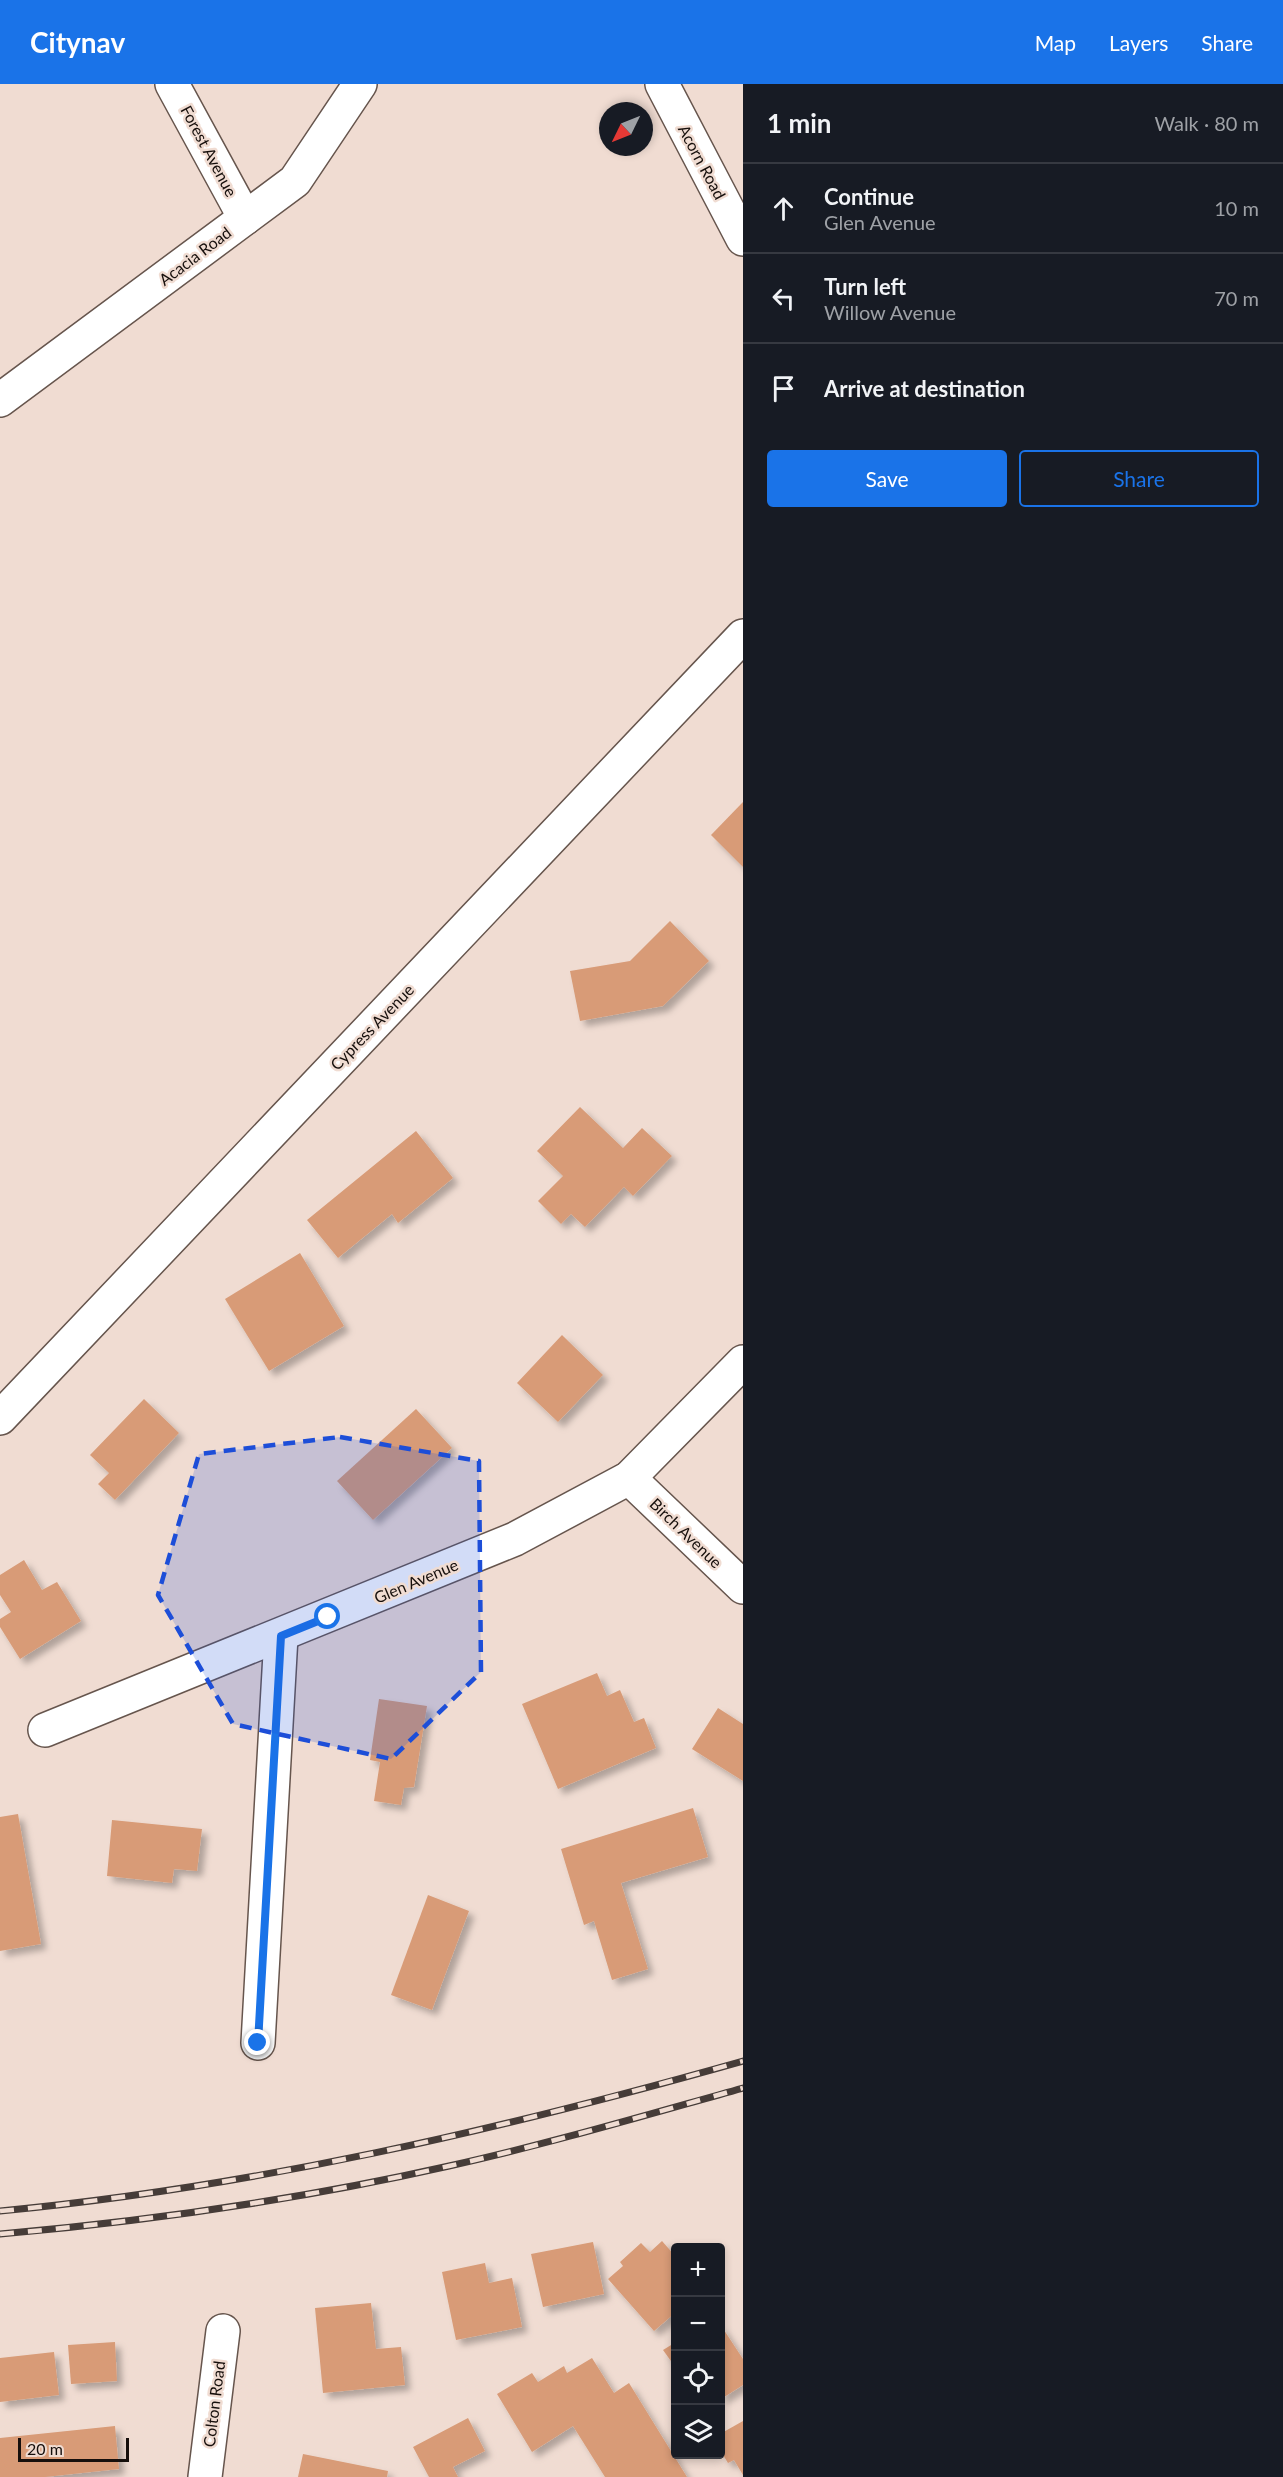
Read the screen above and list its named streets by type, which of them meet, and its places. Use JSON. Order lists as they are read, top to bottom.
{
  "streets": {
    "street": [
      "Forest Avenue",
      "Acorn Road",
      "Acacia Road",
      "Cypress Avenue",
      "Birch Avenue",
      "Glen Avenue",
      "Colton Road"
    ]
  },
  "crossings": [
    ["Forest Avenue", "Acacia Road"],
    ["Birch Avenue", "Glen Avenue"]
  ],
  "scale_bar": "20 m",
  "north": "bottom left",
  "page": {
    "header": "Citynav",
    "nav": ["Map", "Layers", "Share"],
    "heading": ["1 min", "Walk · 80 m"],
    "list": [
      ["Continue", "Glen Avenue", "10 m"],
      ["Turn left", "Willow Avenue", "70 m"],
      "Arrive at destination"
    ],
    "buttons": ["Save", "Share"],
    "map_buttons": ["+", "−"],
    "scale": "20 m"
  }
}
